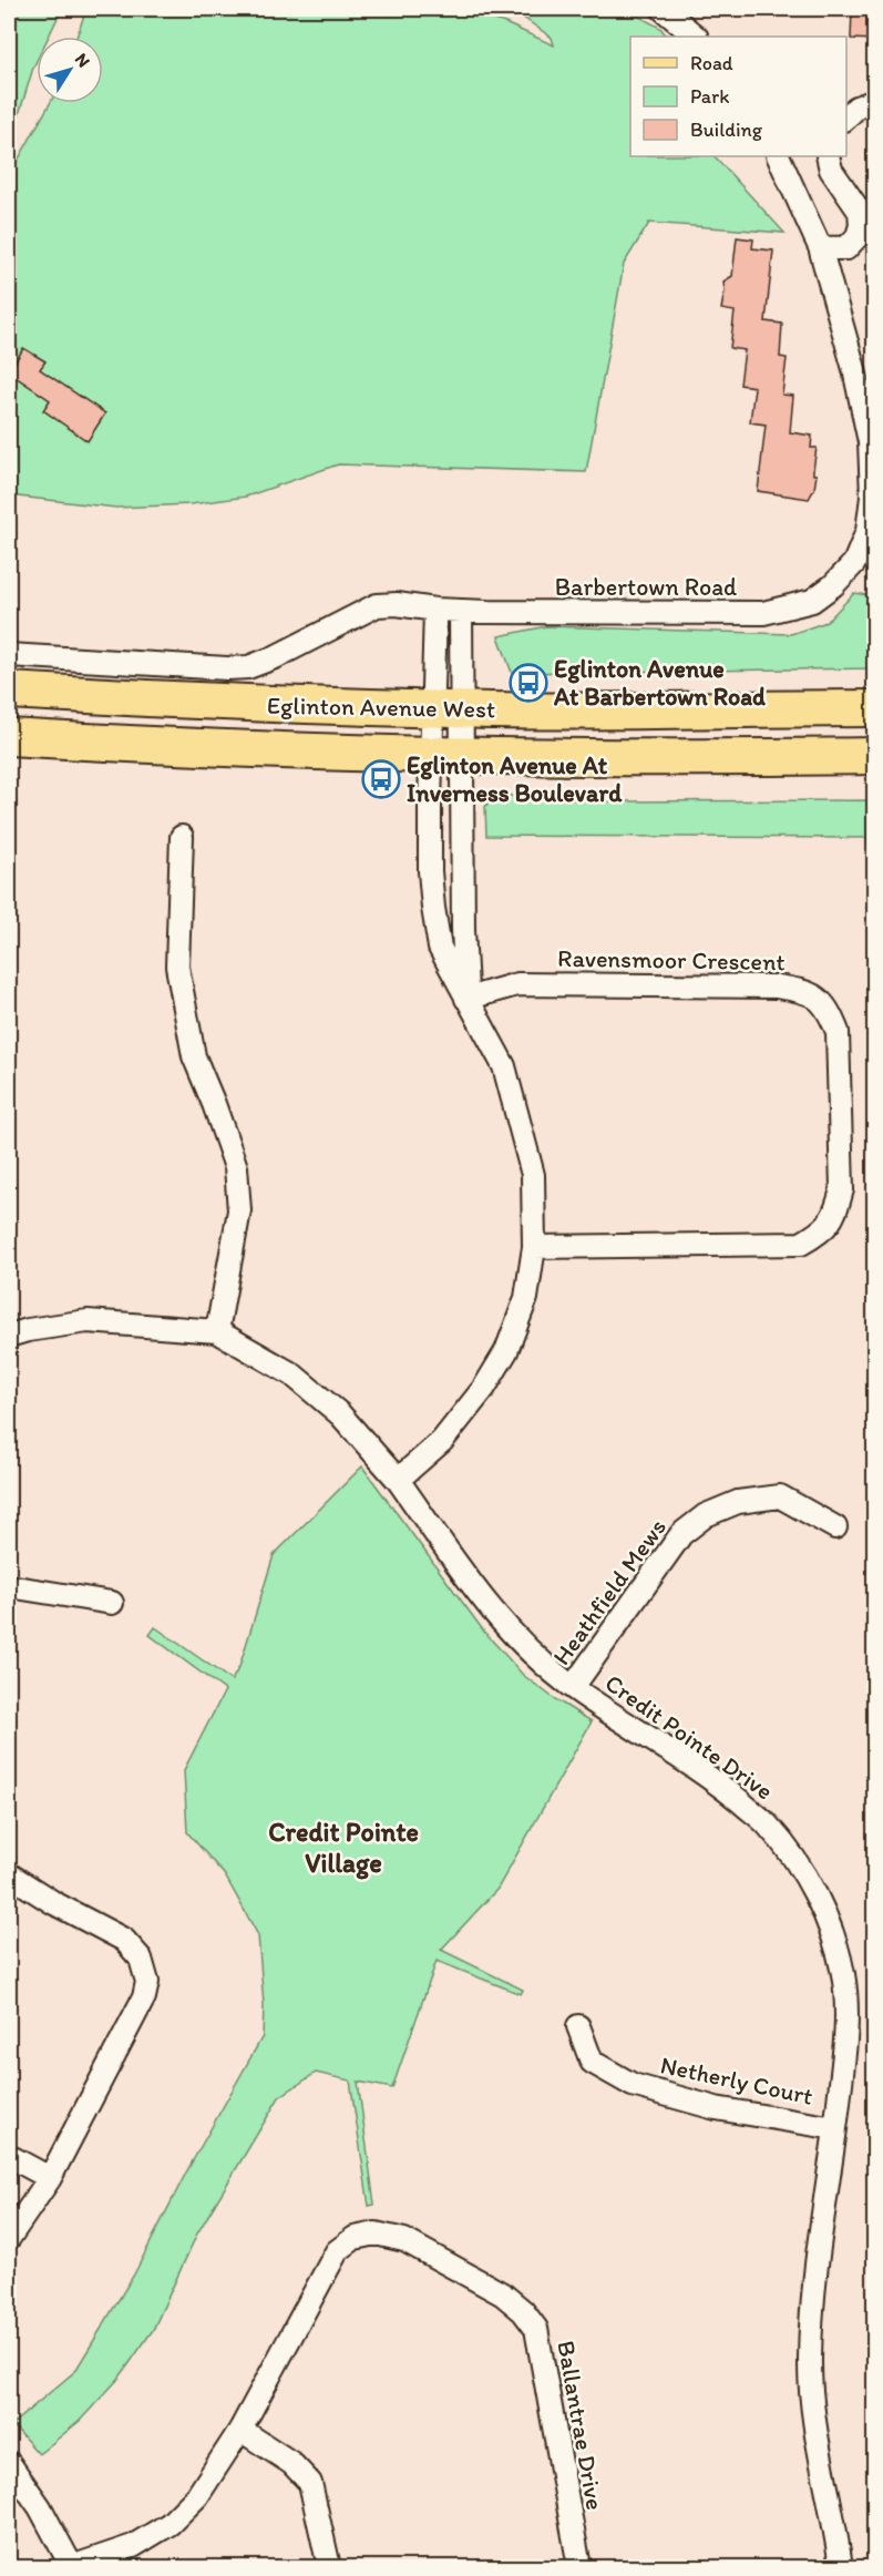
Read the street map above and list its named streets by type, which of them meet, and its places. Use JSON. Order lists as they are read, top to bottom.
{
  "streets": {
    "main road": ["Eglinton Avenue West"],
    "street": [
      "Barbertown Road",
      "Ravensmoor Crescent",
      "Heathfield Mews",
      "Credit Pointe Drive",
      "Netherly Court",
      "Ballantrae Drive"
    ]
  },
  "crossings": [
    ["Heathfield Mews", "Credit Pointe Drive"],
    ["Credit Pointe Drive", "Netherly Court"]
  ],
  "districts": ["Credit Pointe Village"],
  "places": {
    "bus stop": ["Eglinton Avenue At Barbertown Road", "Eglinton Avenue At Inverness Boulevard"]
  },
  "legend": ["Road", "Park", "Building"],
  "north": "top right"
}
